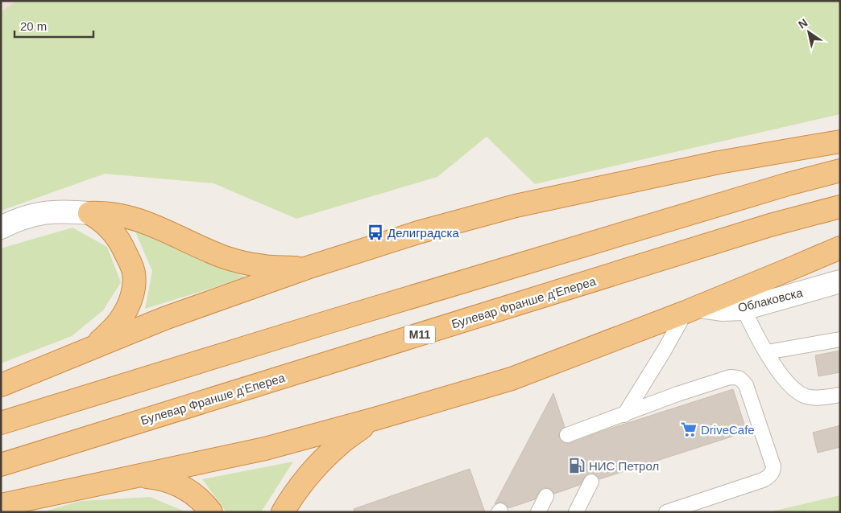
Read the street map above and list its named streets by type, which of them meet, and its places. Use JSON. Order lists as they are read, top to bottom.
{
  "streets": {
    "highway": ["Булевар Франше д'Епереа", "M11"],
    "street": ["Облаковска"]
  },
  "places": {
    "bus stop": ["Делиградска"],
    "supermarket": ["DriveCafe"],
    "fuel station": ["НИС Петрол"]
  },
  "scale_bar": "20 m",
  "north": "top left"
}
